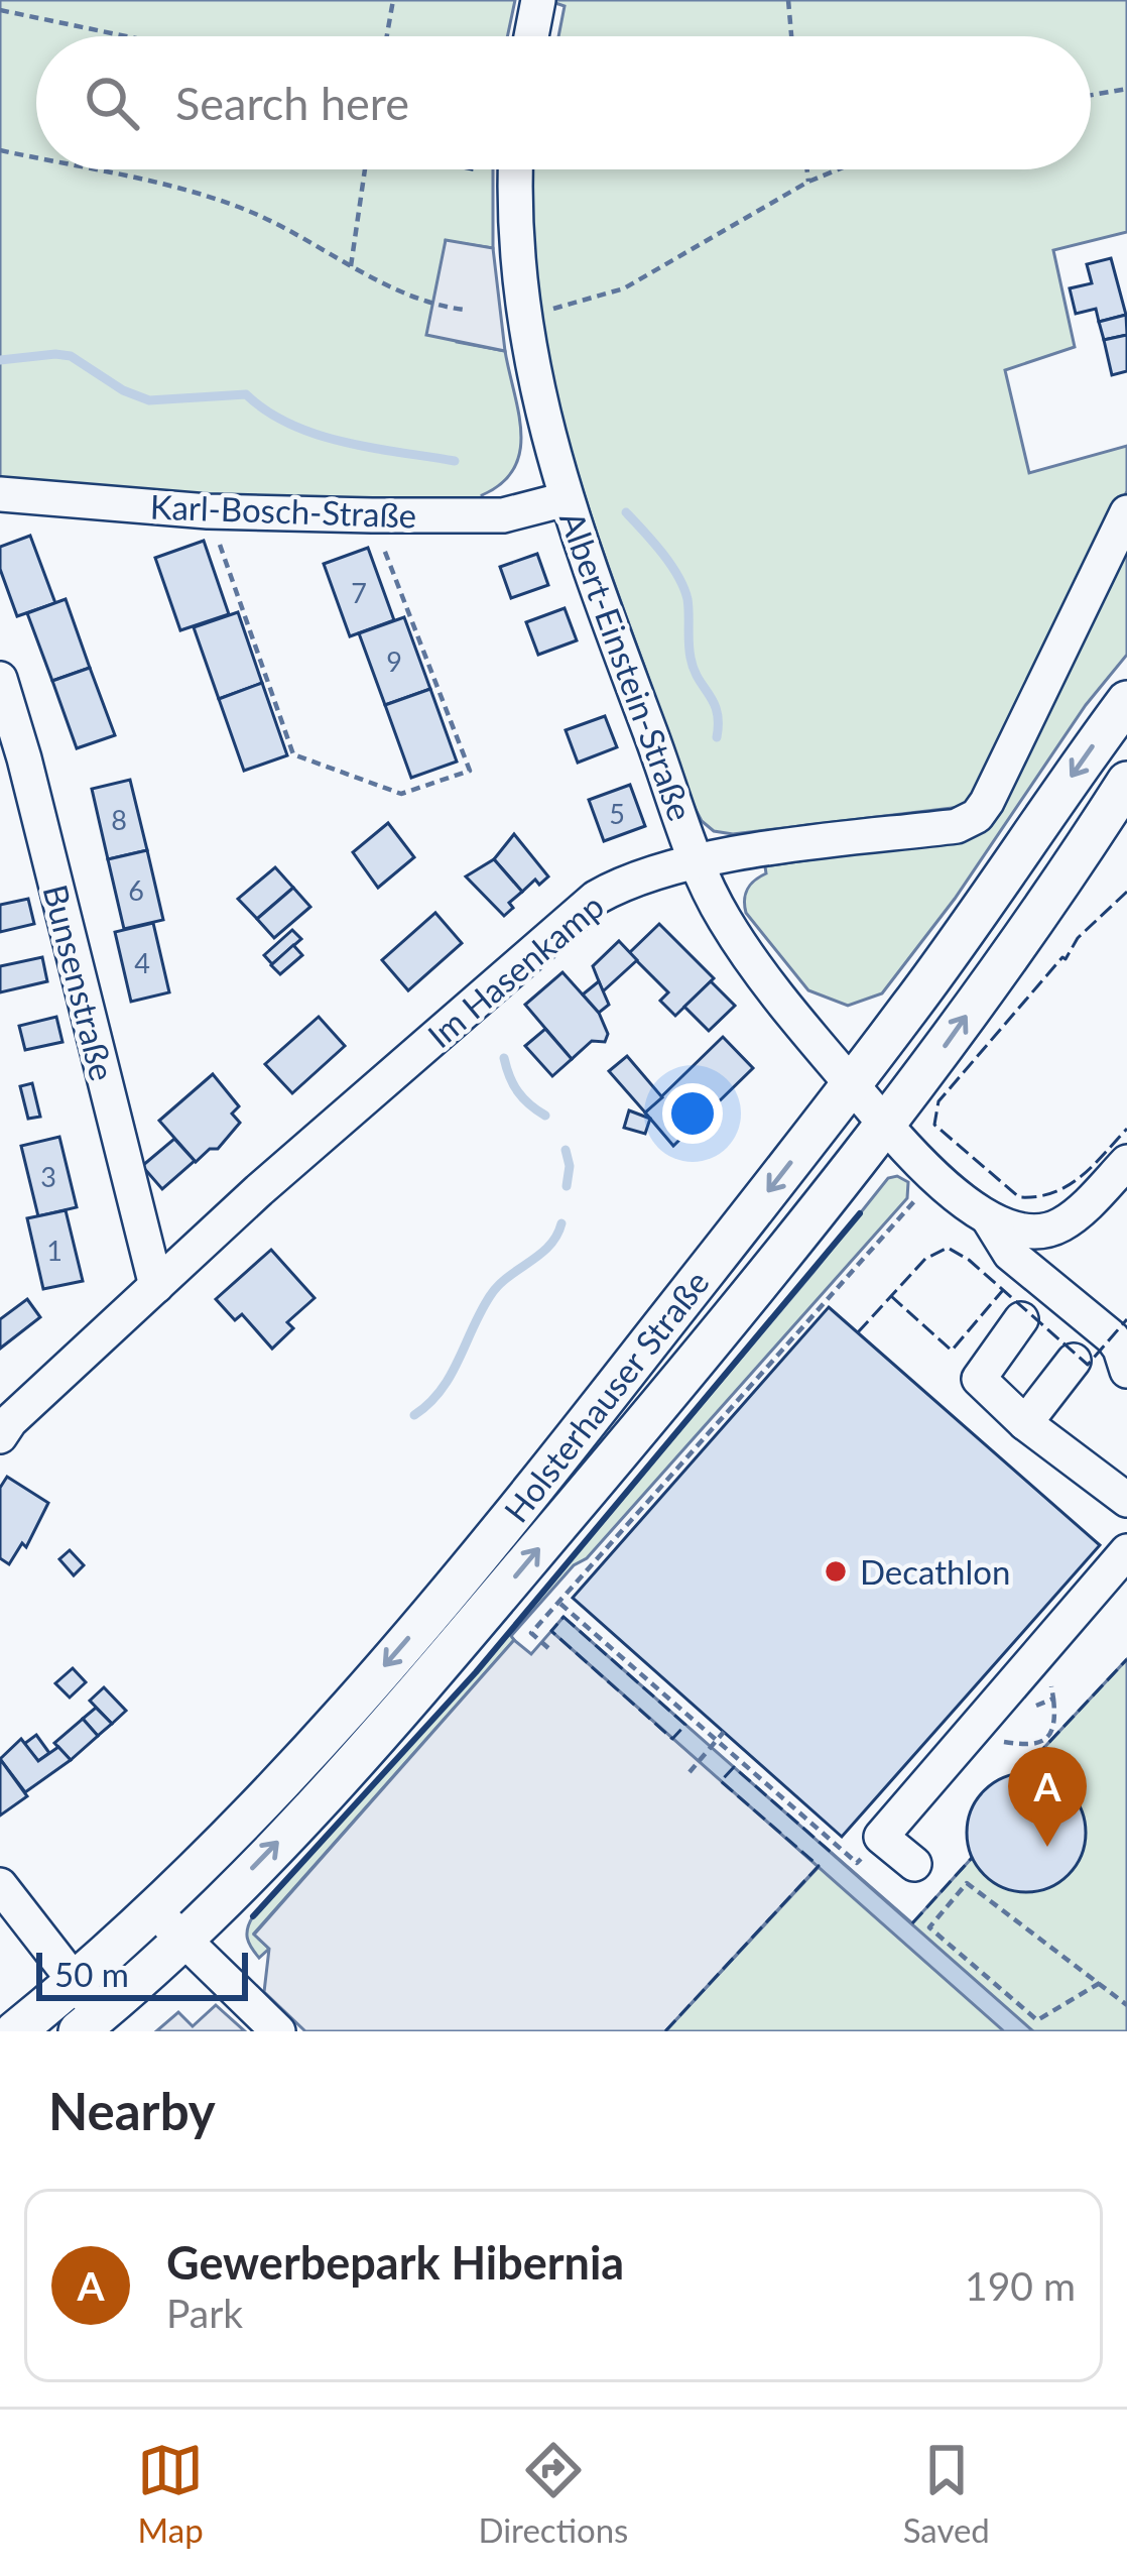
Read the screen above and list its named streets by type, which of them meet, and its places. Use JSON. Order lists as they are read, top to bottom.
{
  "streets": {
    "main road": ["Holsterhauser Straße"],
    "street": [
      "Karl-Bosch-Straße",
      "Albert-Einstein-Straße",
      "Im Hasenkamp",
      "Bunsenstraße"
    ]
  },
  "crossings": [
    ["Karl-Bosch-Straße", "Albert-Einstein-Straße"],
    ["Albert-Einstein-Straße", "Im Hasenkamp"],
    ["Albert-Einstein-Straße", "Holsterhauser Straße"],
    ["Im Hasenkamp", "Bunsenstraße"]
  ],
  "places": ["Decathlon"],
  "house_numbers": [
    "7",
    "9",
    "5",
    "8",
    "6",
    "4",
    "3",
    "1"
  ],
  "scale_bar": "50 m",
  "page": {
    "search": "Search here",
    "pins": "A",
    "scale": "50 m",
    "heading": "Nearby",
    "list": [
      {
        "mark": "A",
        "name": "Gewerbepark Hibernia",
        "note": "Park",
        "value": "190 m"
      }
    ],
    "nav": ["Map", "Directions", "Saved"]
  }
}
